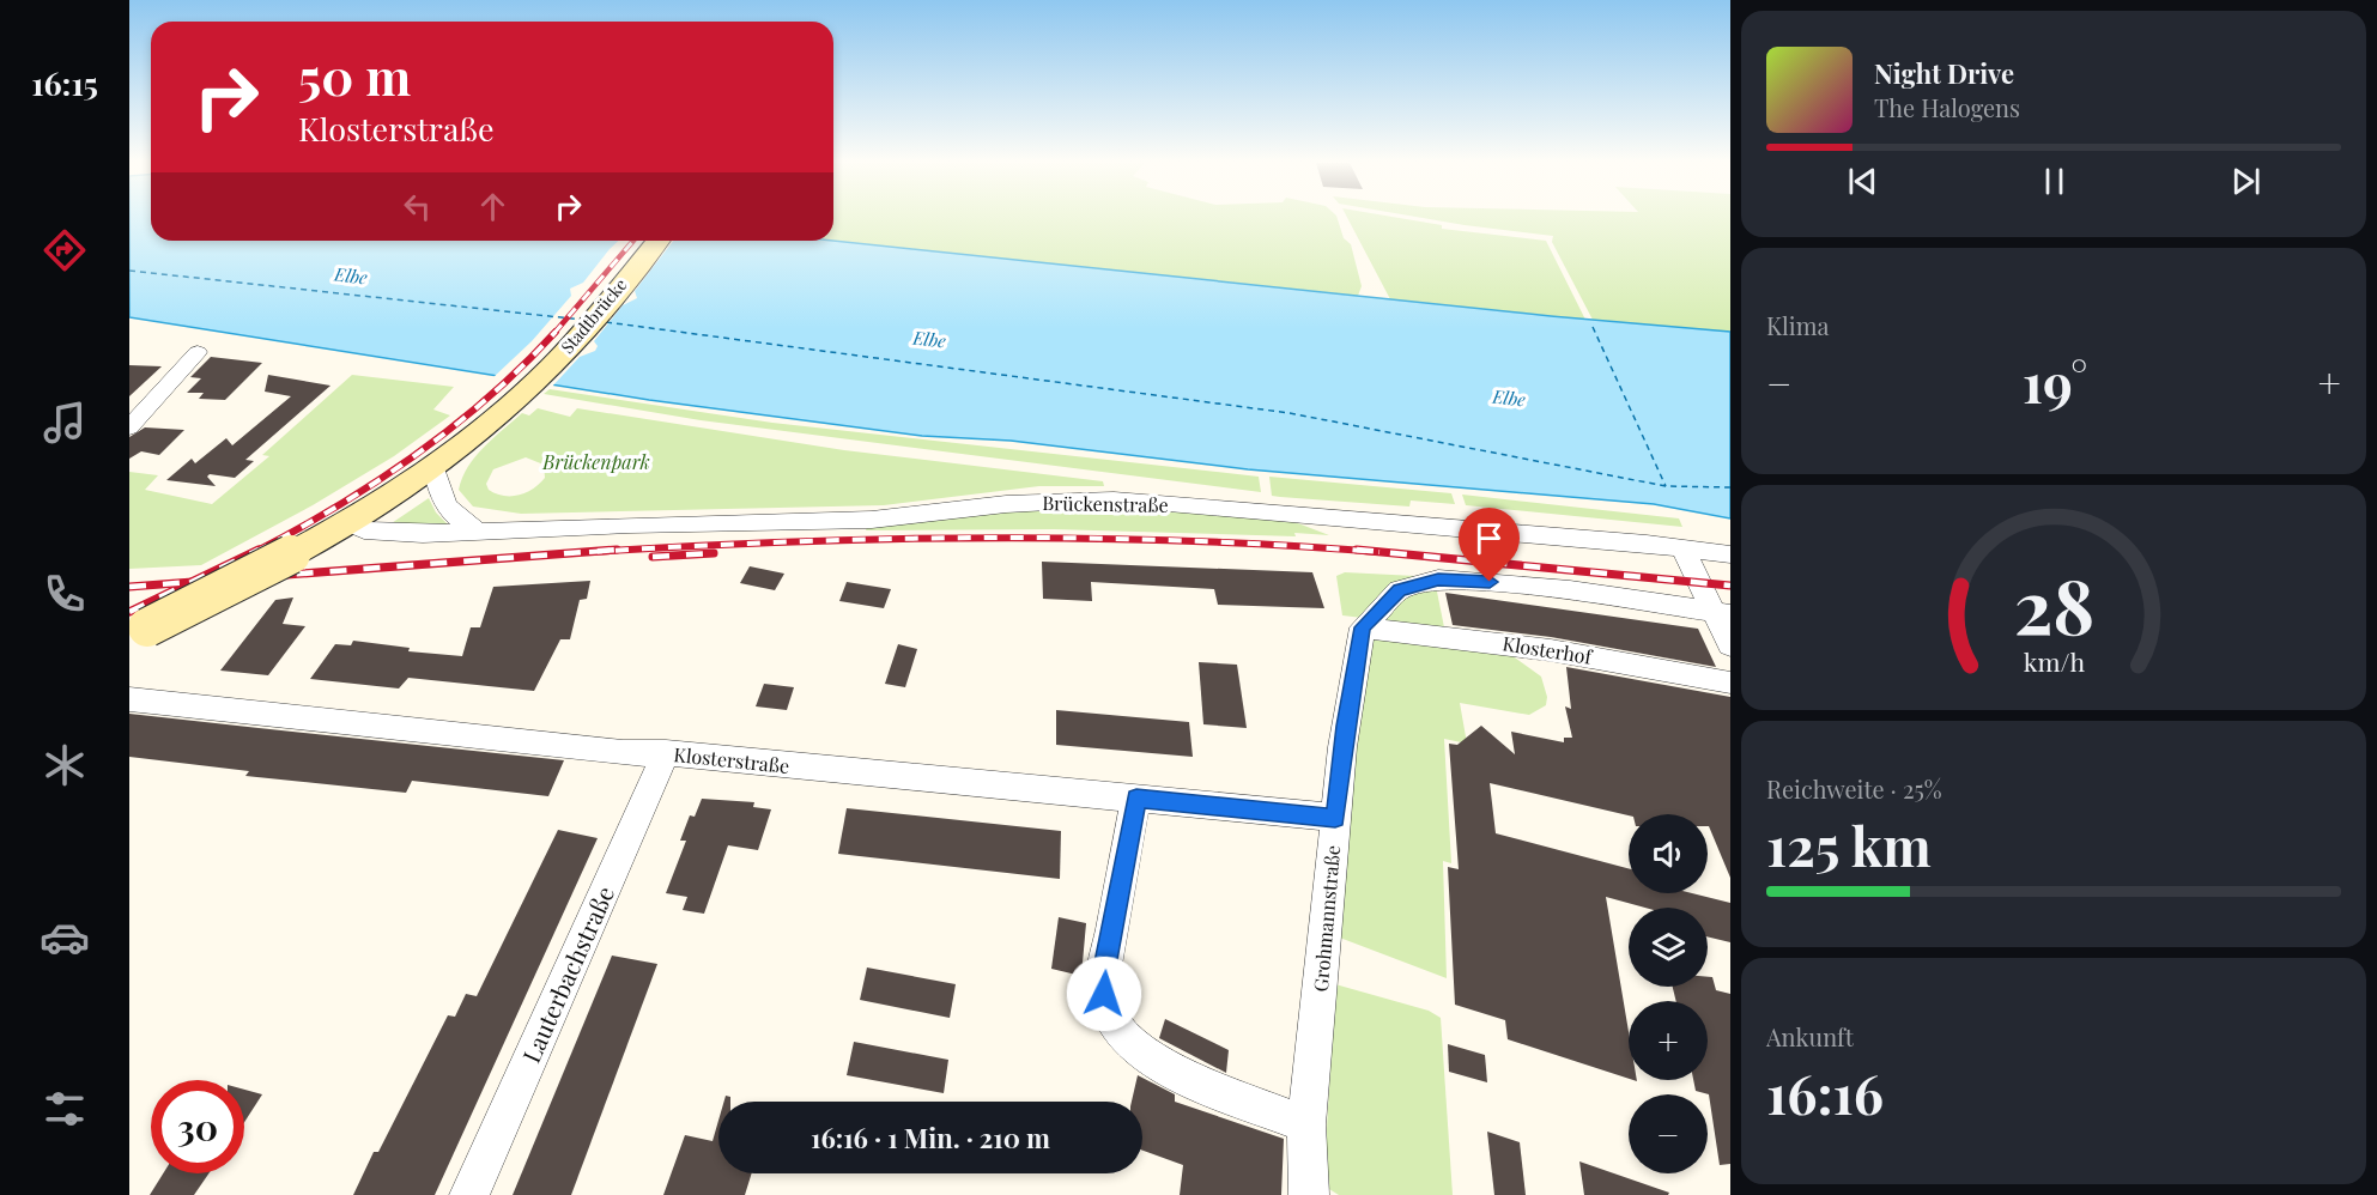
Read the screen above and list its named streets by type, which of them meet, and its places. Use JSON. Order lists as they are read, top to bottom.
{
  "streets": {
    "main road": ["Stadtbrücke"],
    "street": [
      "Brückenstraße",
      "Klosterhof",
      "Klosterstraße",
      "Grohmannstraße",
      "Lauterbachstraße"
    ]
  },
  "crossings": [
    ["Stadtbrücke", "Brückenstraße"],
    ["Klosterhof", "Grohmannstraße"],
    ["Klosterstraße", "Grohmannstraße"],
    ["Klosterstraße", "Lauterbachstraße"]
  ],
  "water": ["Elbe"],
  "parks": ["Brückenpark"],
  "page": {
    "tabs": "16:15",
    "turn": ["50 m", "Klosterstraße"],
    "song": ["Night Drive", "The Halogens"],
    "tile": [
      "Klima",
      ["Reichweite · 25%", "125 km"],
      ["Ankunft", "16:16"]
    ],
    "heat": ["−", "19°", "+"],
    "map_buttons": ["+", "−"],
    "limit": "30",
    "trip": "16:16 · 1 Min. · 210 m",
    "gauge": ["28", "km/h"]
  }
}
